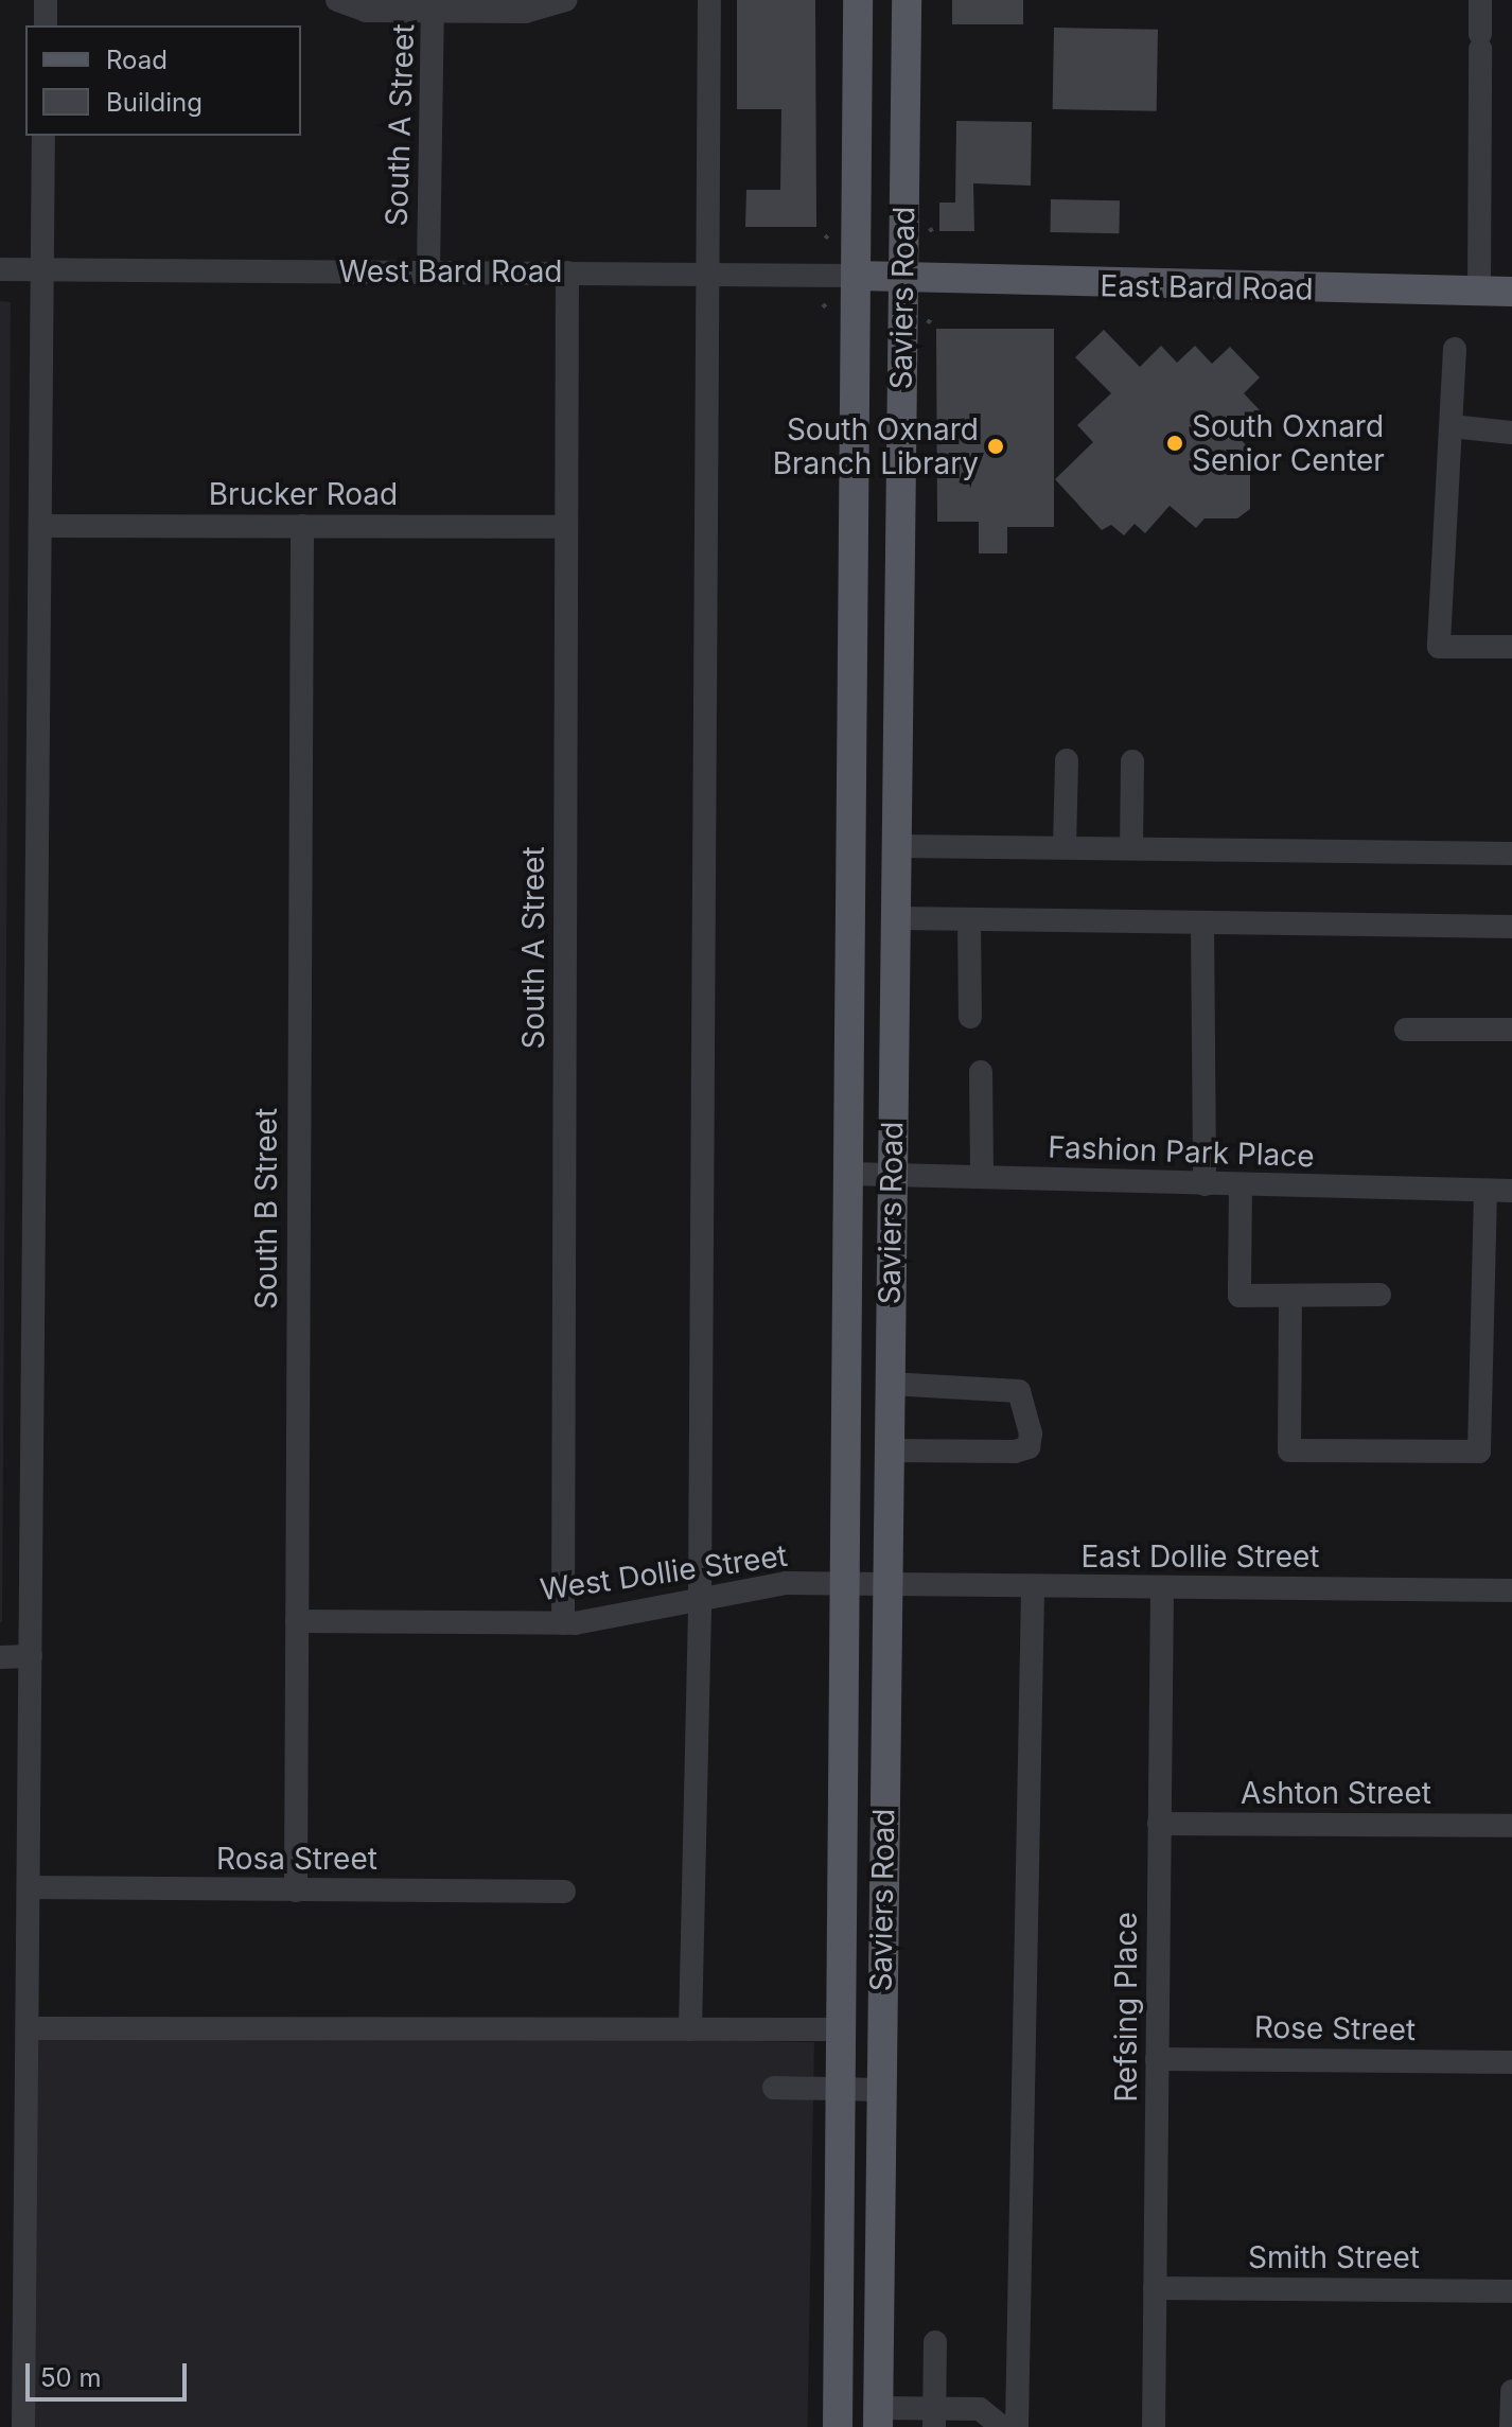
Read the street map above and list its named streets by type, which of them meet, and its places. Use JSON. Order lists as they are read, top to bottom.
{
  "streets": {
    "main road": ["West Bard Road", "East Bard Road", "Saviers Road"],
    "street": [
      "South A Street",
      "Brucker Road",
      "Fashion Park Place",
      "South B Street",
      "East Dollie Street",
      "West Dollie Street",
      "Ashton Street",
      "Rosa Street",
      "Refsing Place",
      "Rose Street",
      "Smith Street"
    ]
  },
  "crossings": [
    ["South A Street", "West Bard Road"],
    ["South A Street", "Brucker Road"],
    ["South A Street", "West Dollie Street"],
    ["West Bard Road", "East Bard Road"],
    ["West Bard Road", "Saviers Road"],
    ["East Bard Road", "Saviers Road"],
    ["Saviers Road", "Fashion Park Place"],
    ["Saviers Road", "East Dollie Street"],
    ["Saviers Road", "West Dollie Street"],
    ["Brucker Road", "South B Street"],
    ["South B Street", "West Dollie Street"],
    ["South B Street", "Rosa Street"],
    ["East Dollie Street", "West Dollie Street"],
    ["East Dollie Street", "Refsing Place"],
    ["Ashton Street", "Refsing Place"],
    ["Refsing Place", "Rose Street"],
    ["Refsing Place", "Smith Street"]
  ],
  "places": ["South Oxnard Senior Center", "South Oxnard Branch Library"],
  "legend": ["Road", "Building"],
  "scale_bar": "50 m"
}
